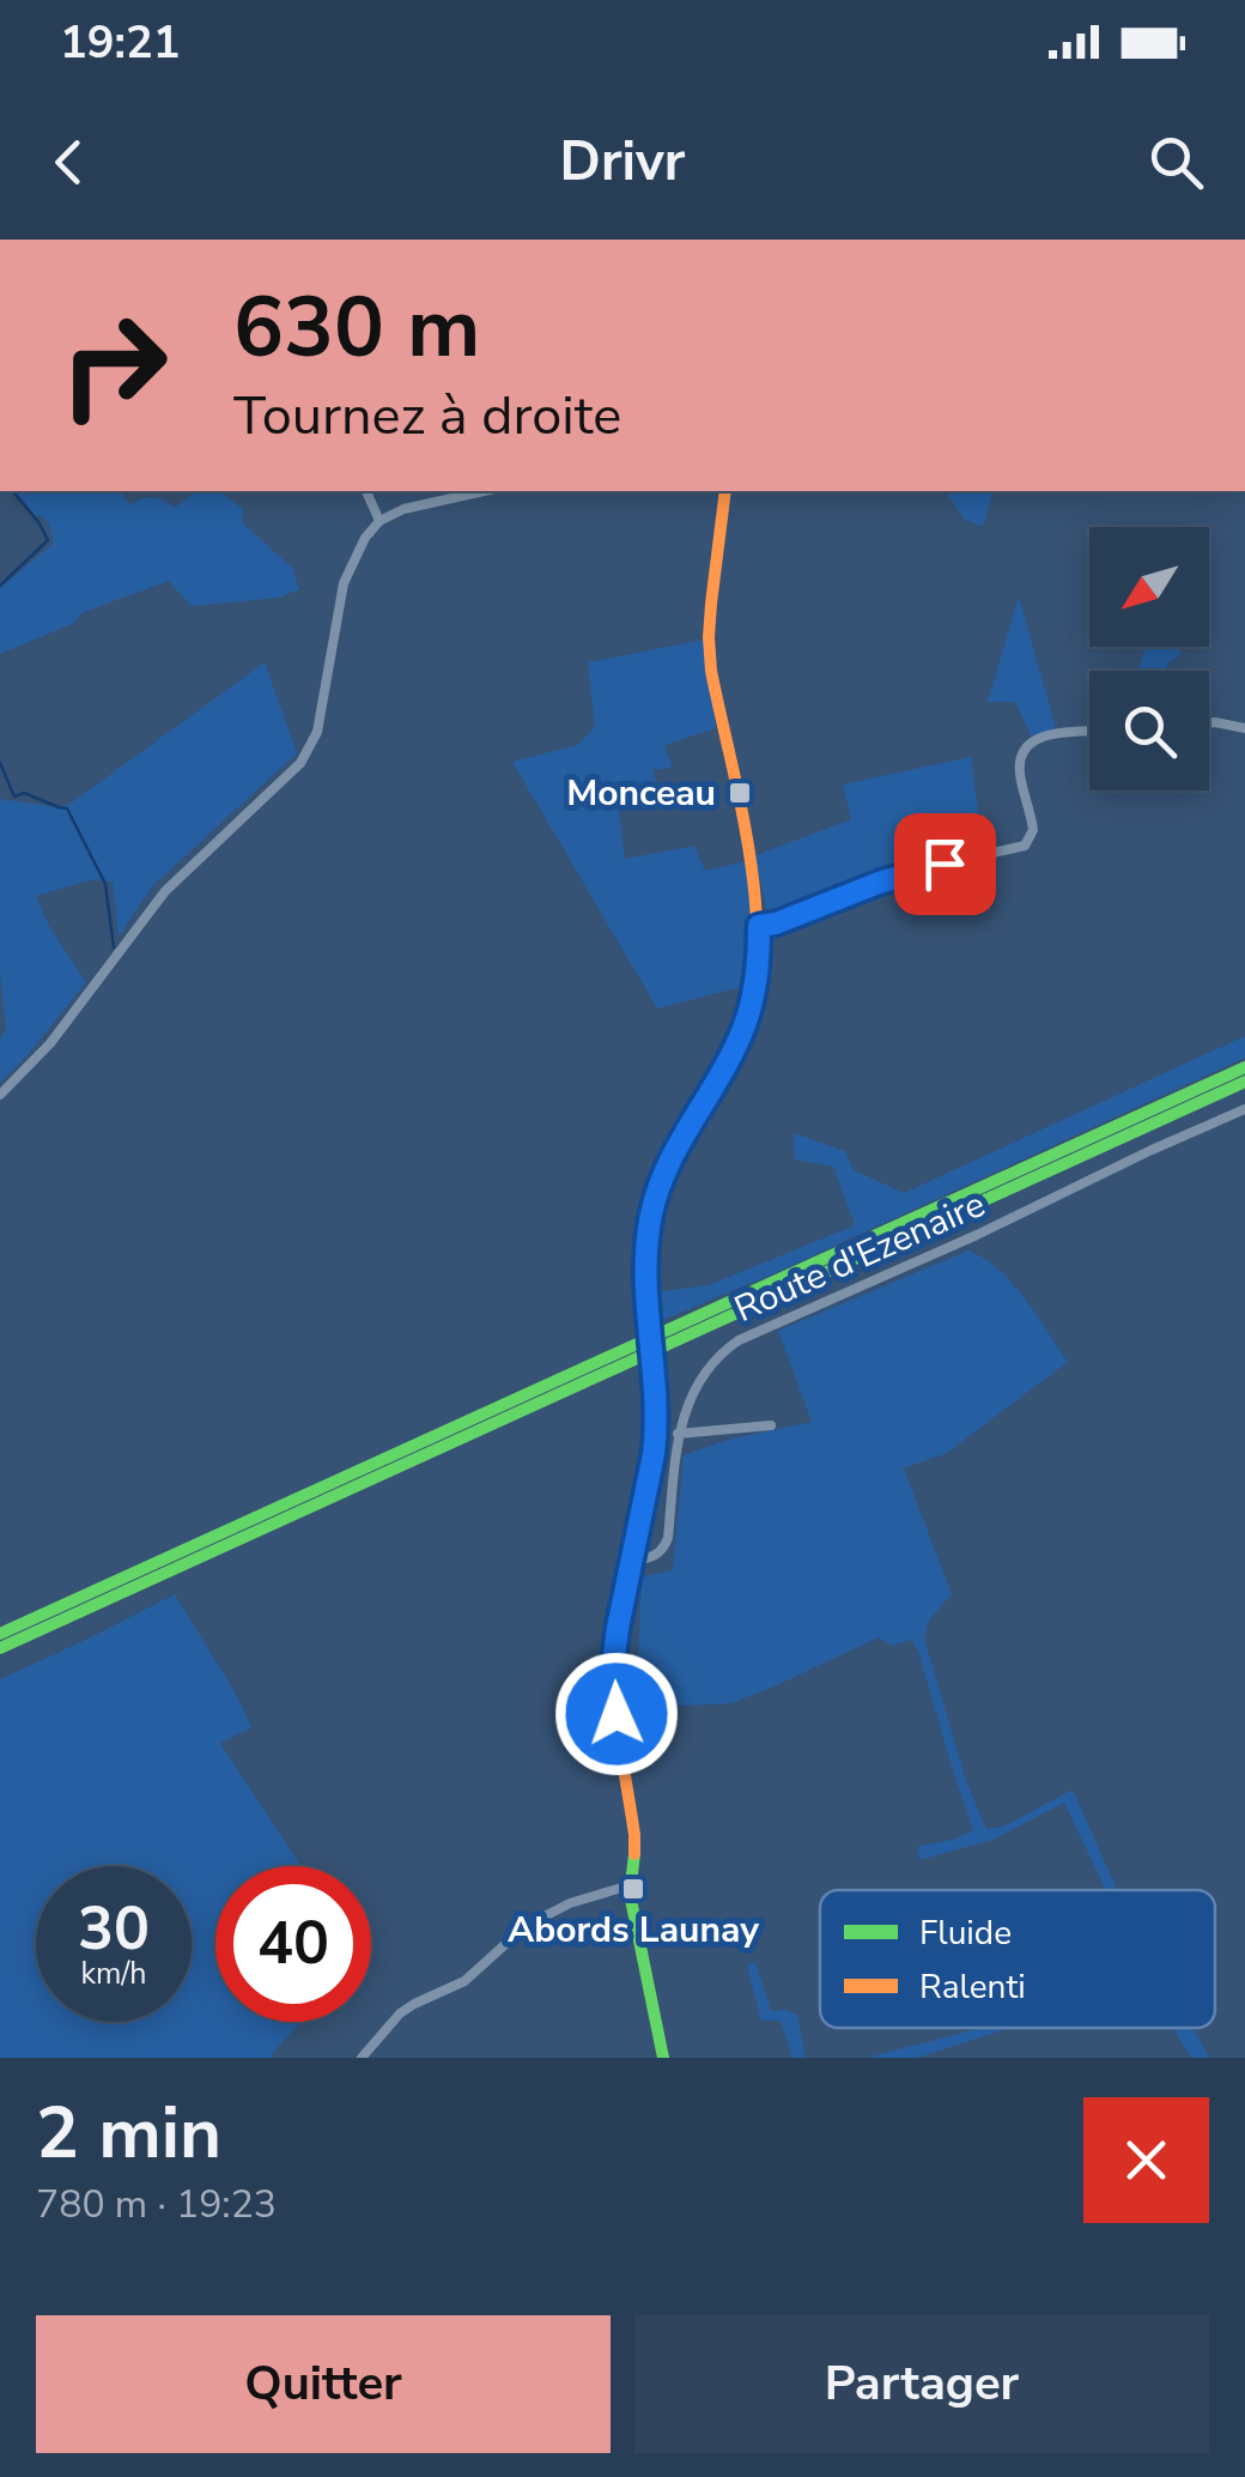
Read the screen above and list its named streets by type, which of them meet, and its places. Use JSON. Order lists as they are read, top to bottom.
{
  "streets": {
    "street": ["Route d'Ezenaire"]
  },
  "places": {
    "transit": ["Monceau", "Abords Launay"]
  },
  "legend": ["Fluide", "Ralenti"],
  "north": "bottom left",
  "page": {
    "status": "19:21",
    "header": "Drivr",
    "turn": ["630 m", "Tournez à droite"],
    "speed": "30 km/h",
    "limit": "40",
    "heading": ["2 min", "780 m · 19:23"],
    "buttons": ["Quitter", "Partager"]
  }
}
